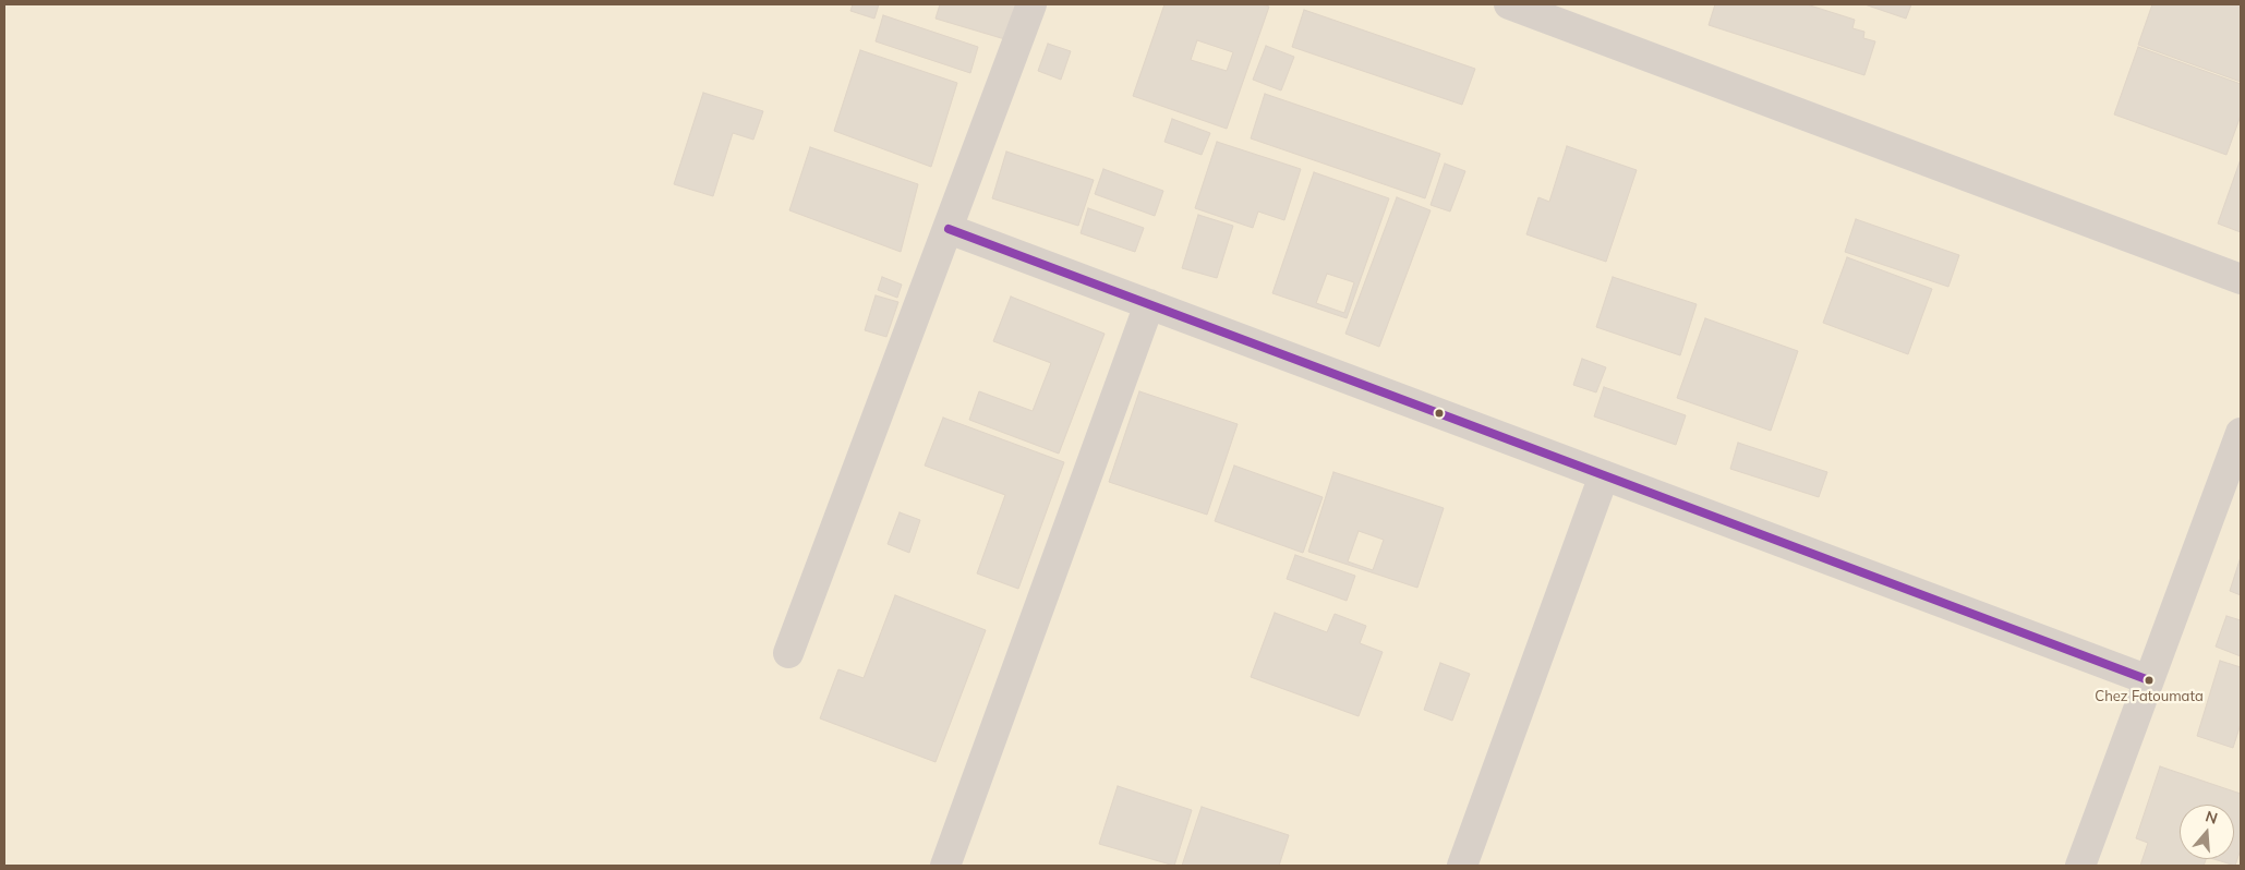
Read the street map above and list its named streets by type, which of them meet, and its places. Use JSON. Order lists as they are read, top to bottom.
{
  "places": ["Chez Fatoumata"],
  "north": "top"
}
